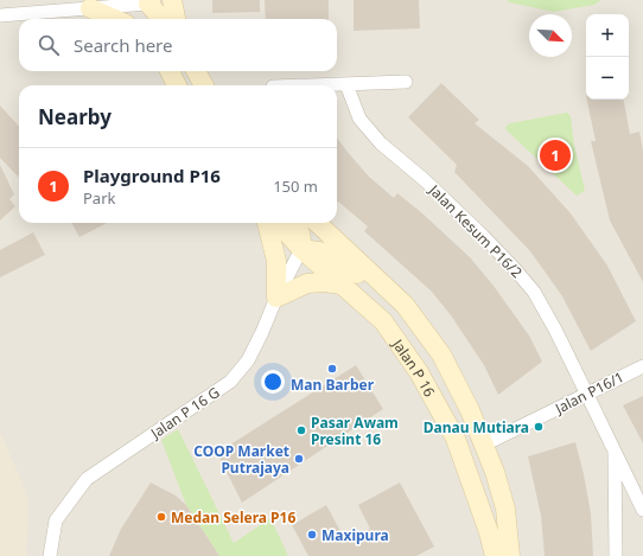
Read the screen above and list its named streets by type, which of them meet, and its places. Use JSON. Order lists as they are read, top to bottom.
{
  "streets": {
    "street": [
      "Jalan Kesum P16/2",
      "Jalan P 16",
      "Jalan P16/1",
      "Jalan P 16 G"
    ]
  },
  "crossings": [
    ["Jalan Kesum P16/2", "Jalan P16/1"],
    ["Jalan P 16", "Jalan P16/1"],
    ["Jalan P 16", "Jalan P 16 G"]
  ],
  "places": [
    "Man Barber",
    "Danau Mutiara",
    "Pasar Awam Presint 16",
    "COOP Market Putrajaya",
    "Medan Selera P16",
    "Maxipura"
  ],
  "north": "bottom right",
  "page": {
    "map_buttons": ["+", "−"],
    "search": "Search here",
    "heading": "Nearby",
    "pins": "1",
    "list": [
      {
        "mark": "1",
        "name": "Playground P16",
        "note": "Park",
        "value": "150 m"
      }
    ]
  }
}
